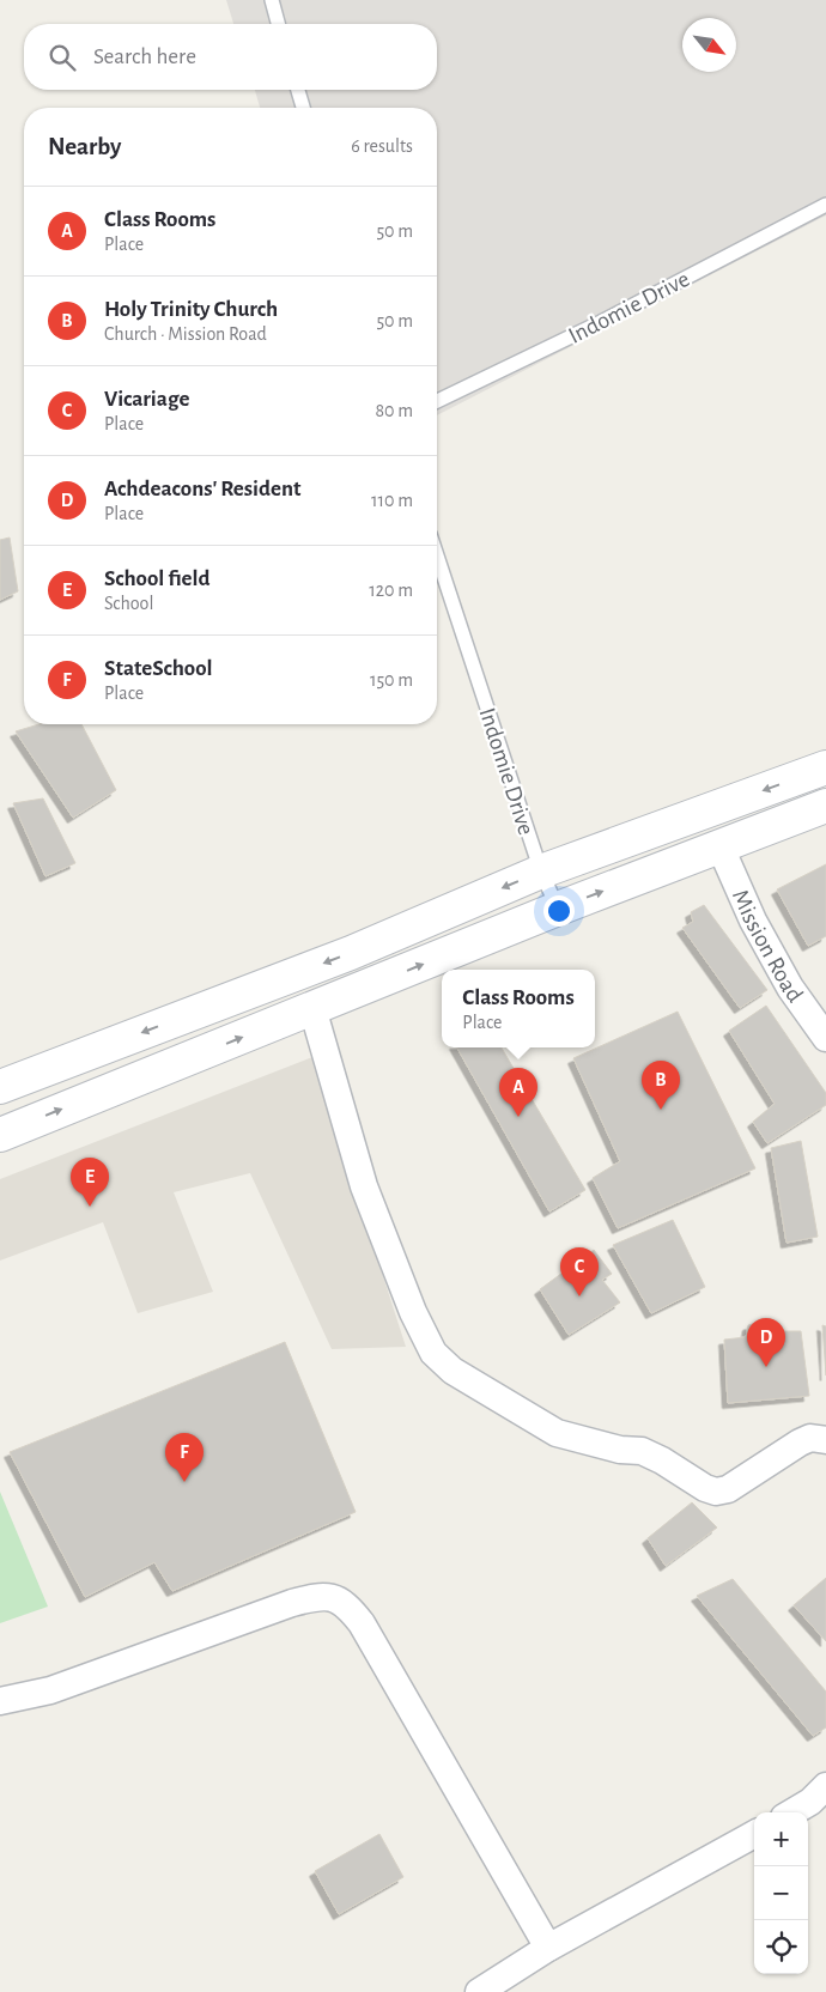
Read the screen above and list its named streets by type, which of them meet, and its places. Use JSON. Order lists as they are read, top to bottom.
{
  "streets": {
    "street": ["Mission Road"],
    "lane": ["Indomie Drive"]
  },
  "north": "bottom right",
  "page": {
    "search": "Search here",
    "heading": ["Nearby", "6 results"],
    "list": [
      {
        "mark": "A",
        "name": "Class Rooms",
        "note": "Place",
        "value": "50 m"
      },
      {
        "mark": "B",
        "name": "Holy Trinity Church",
        "note": "Church · Mission Road",
        "value": "50 m"
      },
      {
        "mark": "C",
        "name": "Vicariage",
        "note": "Place",
        "value": "80 m"
      },
      {
        "mark": "D",
        "name": "Achdeacons' Resident",
        "note": "Place",
        "value": "110 m"
      },
      {
        "mark": "E",
        "name": "School field",
        "note": "School",
        "value": "120 m"
      },
      {
        "mark": "F",
        "name": "StateSchool",
        "note": "Place",
        "value": "150 m"
      }
    ],
    "popup": ["Class Rooms", "Place"],
    "pins": [
      "B",
      "A",
      "E",
      "C",
      "D",
      "F"
    ],
    "map_buttons": ["+", "−"]
  }
}
